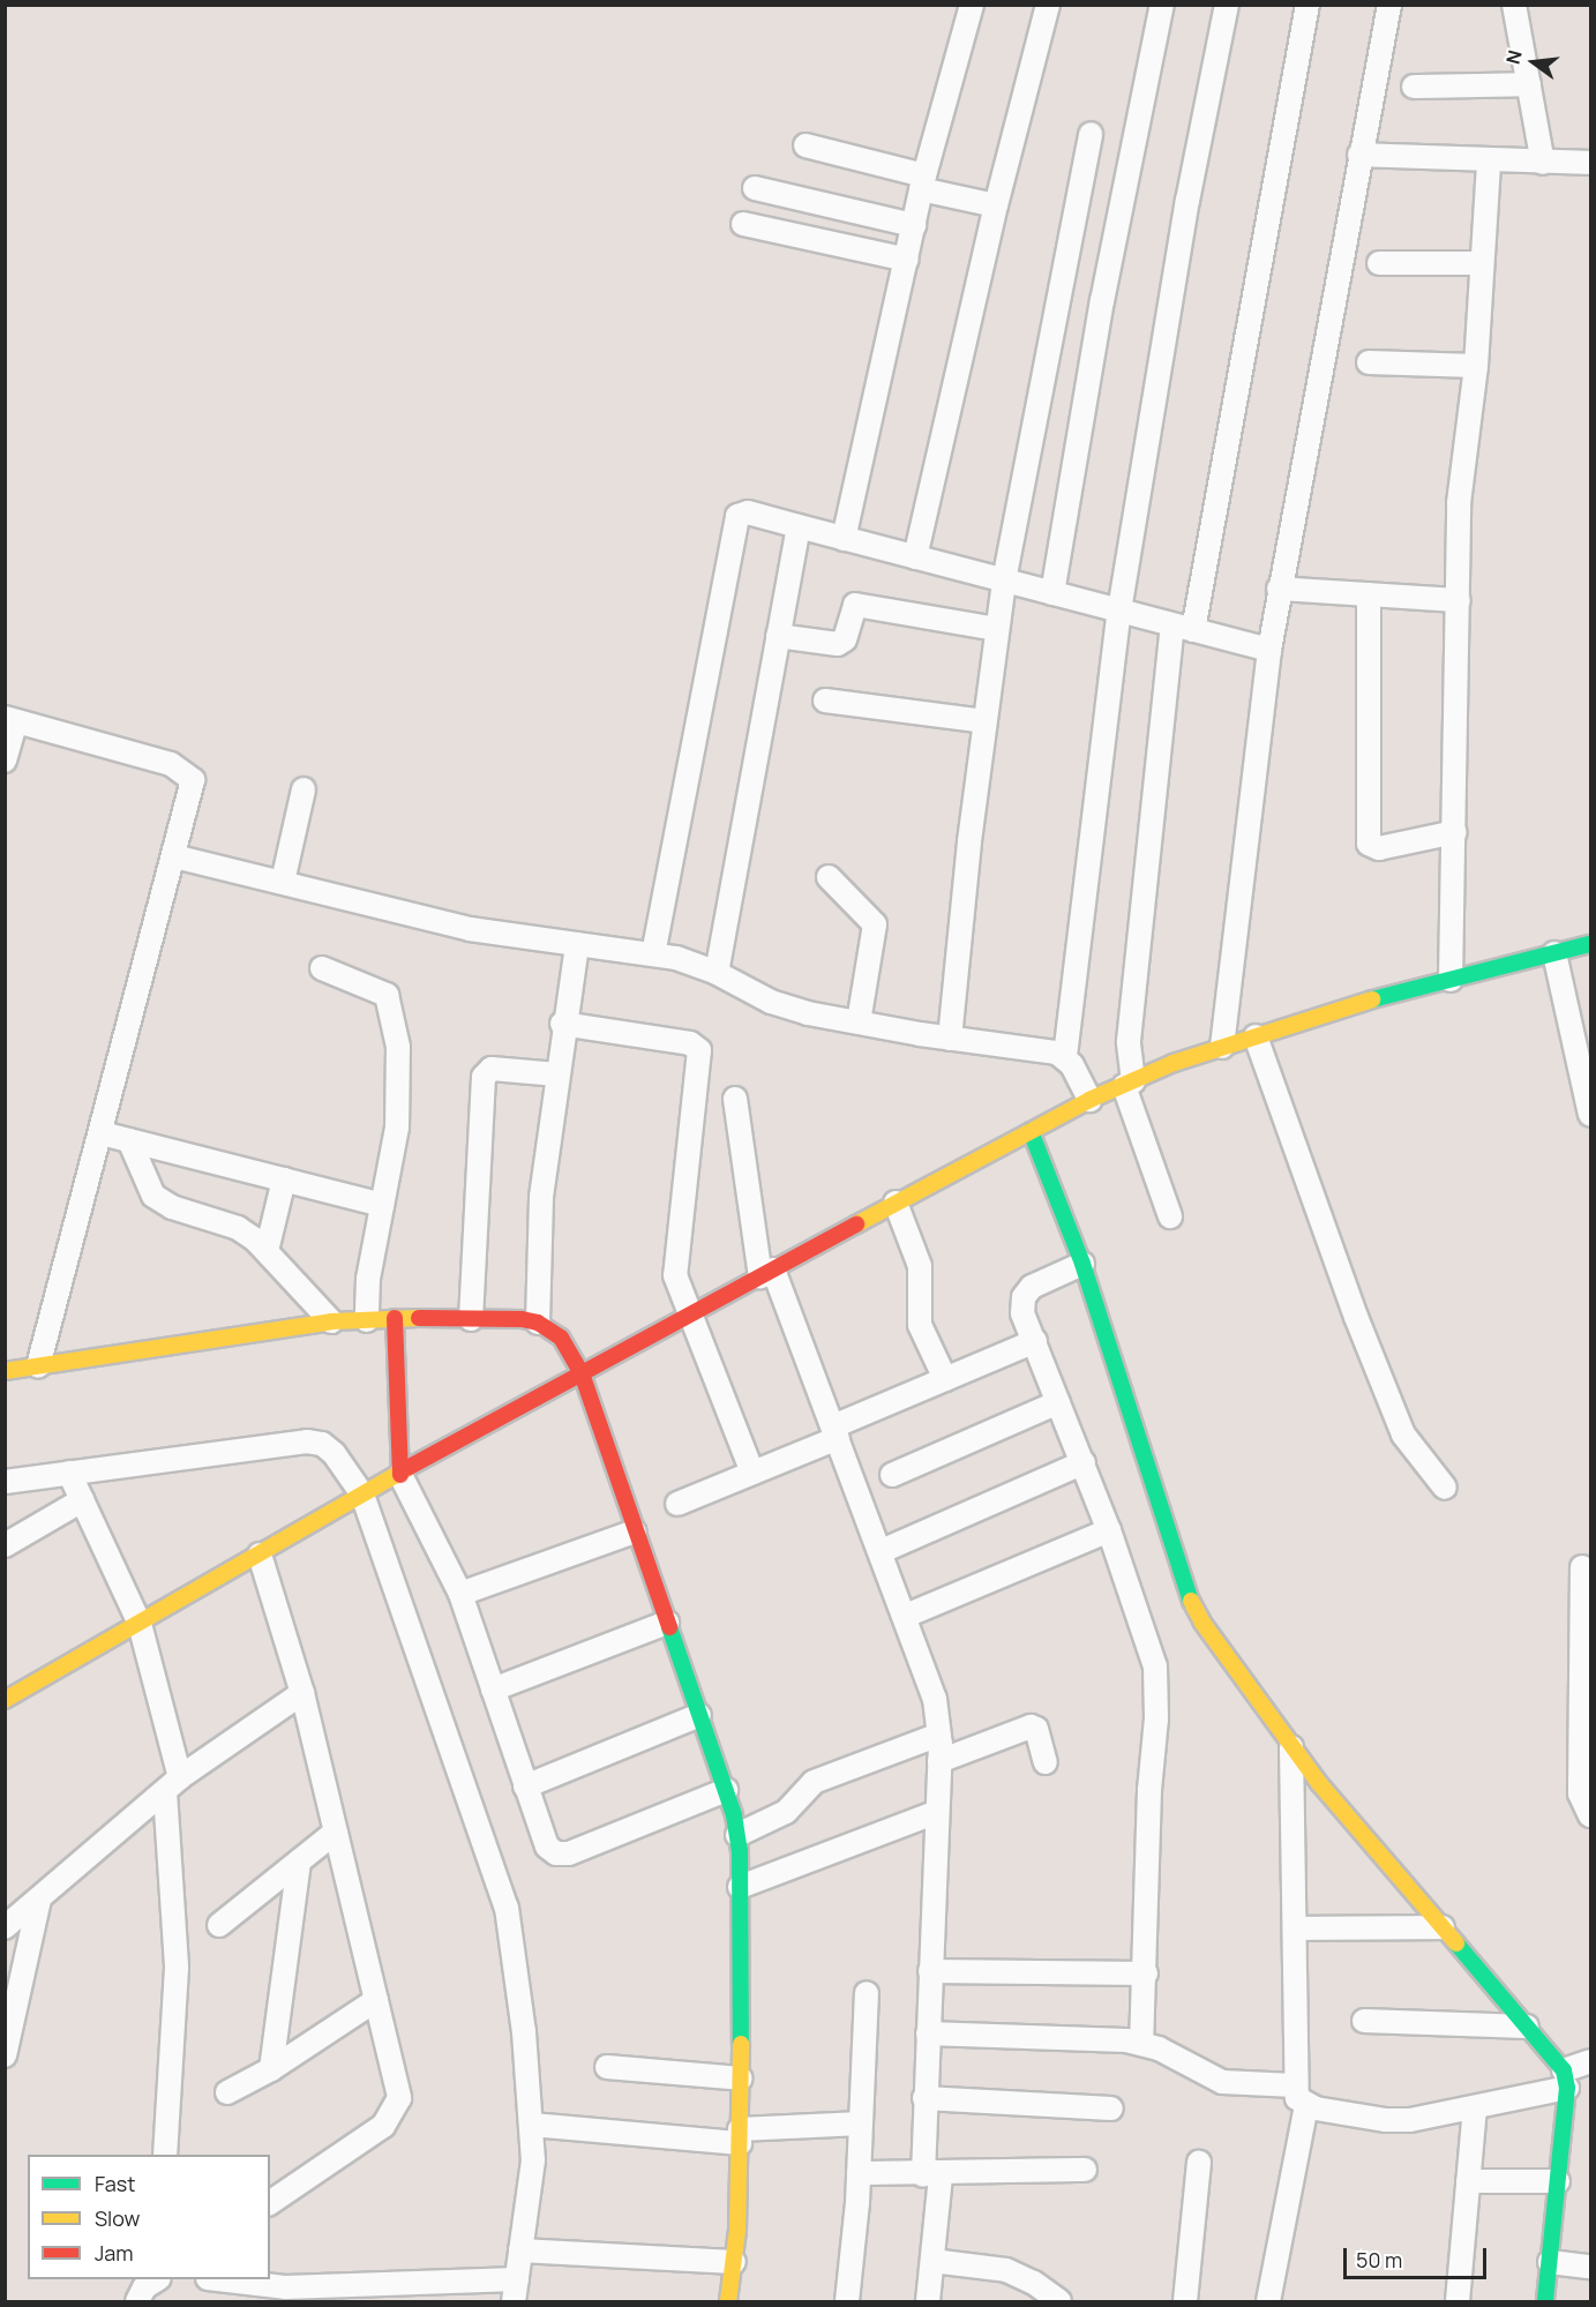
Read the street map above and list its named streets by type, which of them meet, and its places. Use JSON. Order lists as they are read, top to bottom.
{
  "legend": ["Fast", "Slow", "Jam"],
  "scale_bar": "50 m",
  "north": "left"
}
